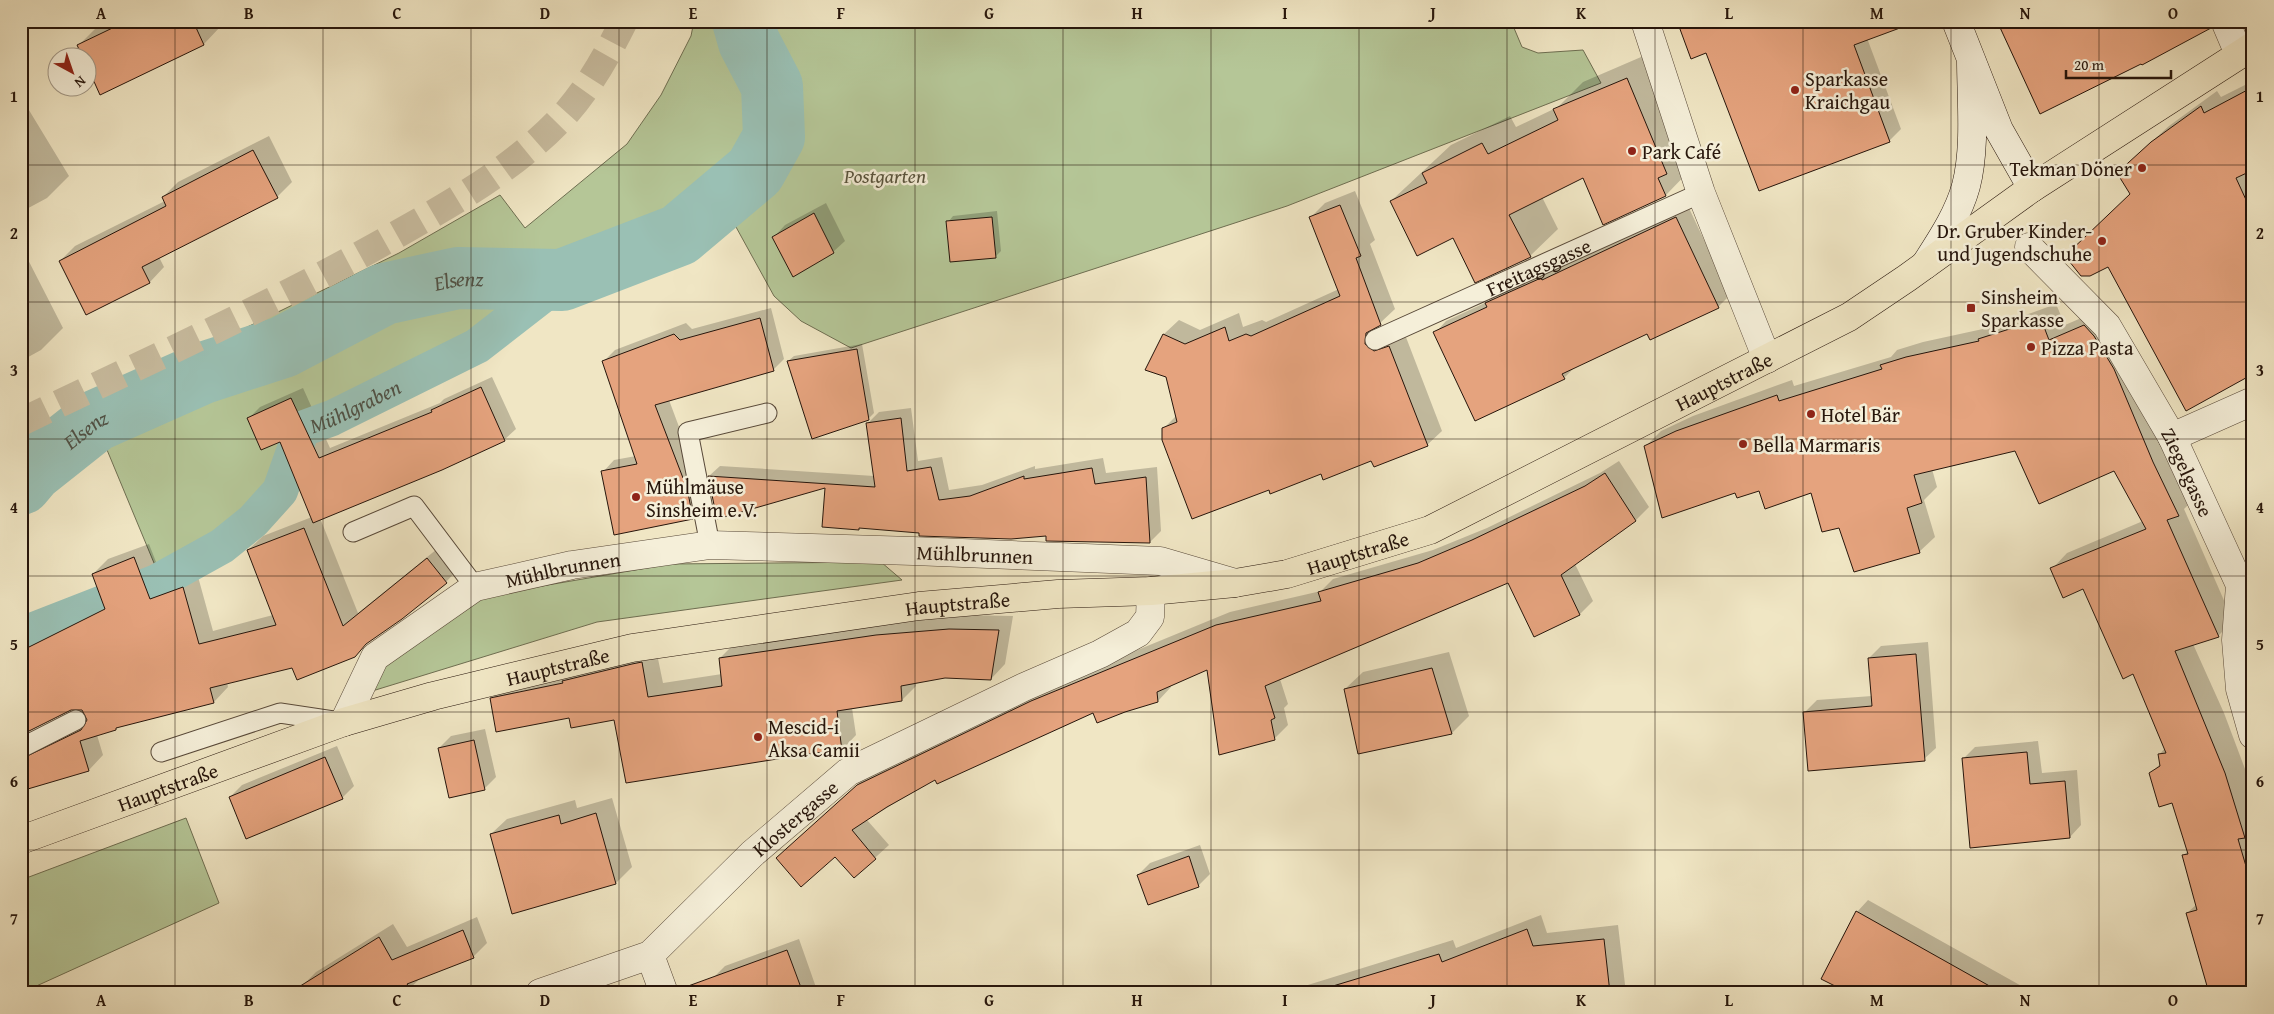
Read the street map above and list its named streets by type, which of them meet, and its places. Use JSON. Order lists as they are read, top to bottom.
{
  "streets": {
    "main road": ["Hauptstraße"],
    "street": ["Ziegelgasse", "Mühlbrunnen", "Klostergasse"],
    "lane": ["Freitagsgasse"]
  },
  "crossings": [
    ["Hauptstraße", "Mühlbrunnen"],
    ["Hauptstraße", "Klostergasse"]
  ],
  "water": ["Elsenz", "Mühlgraben"],
  "parks": ["Postgarten"],
  "places": {
    "other": [
      "Sparkasse Kraichgau",
      "Park Café",
      "Tekman Döner",
      "Dr. Gruber Kinder- und Jugendschuhe",
      "Pizza Pasta",
      "Hotel Bär",
      "Bella Marmaris",
      "Mühlmäuse Sinsheim e.V.",
      "Mescid-i Aksa Camii"
    ],
    "transit": ["Sinsheim Sparkasse"]
  },
  "scale_bar": "20 m",
  "north": "bottom right",
  "grid": {
    "columns": [
      "A",
      "B",
      "C",
      "D",
      "E",
      "F",
      "G",
      "H",
      "I",
      "J",
      "K",
      "L",
      "M",
      "N",
      "O"
    ],
    "rows": [
      "1",
      "2",
      "3",
      "4",
      "5",
      "6",
      "7"
    ]
  }
}
